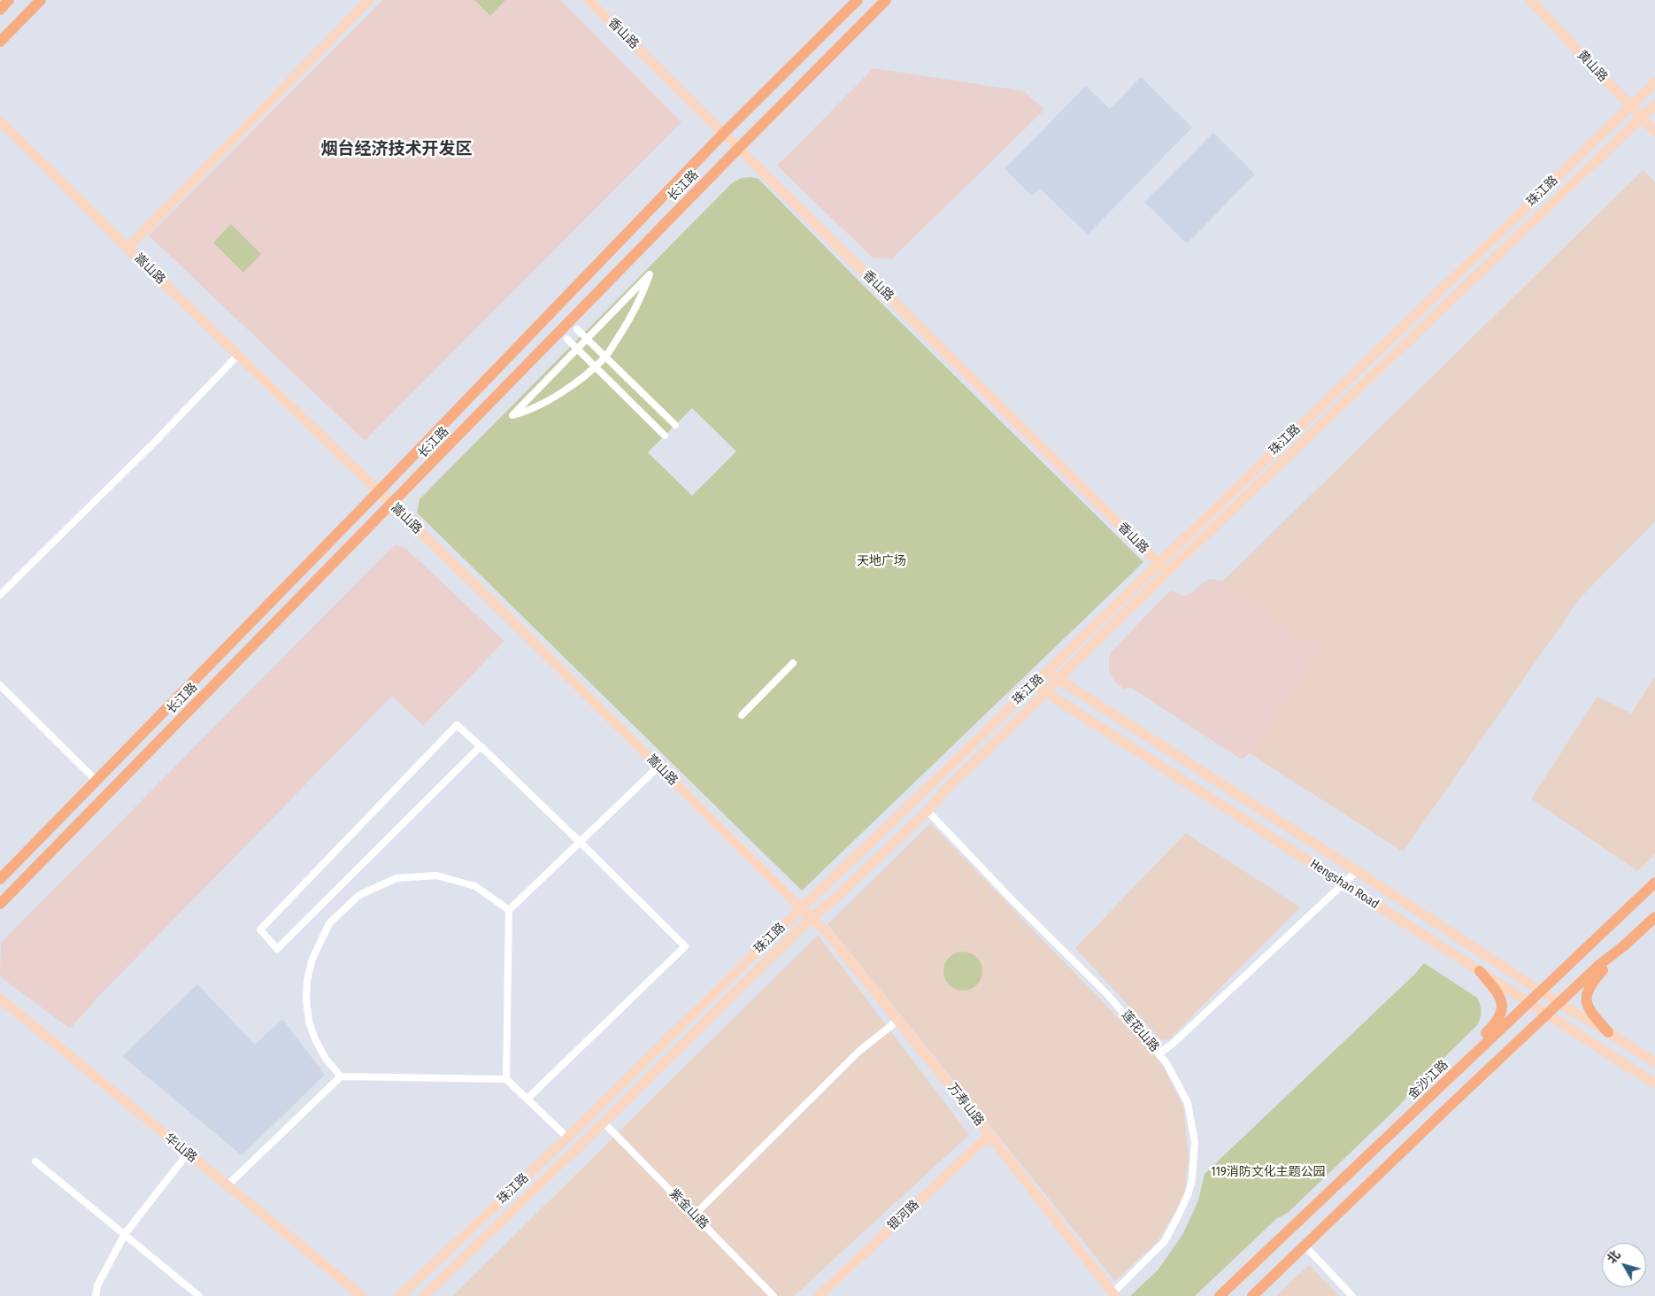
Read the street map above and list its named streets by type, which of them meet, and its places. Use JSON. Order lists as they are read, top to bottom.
{
  "streets": {
    "main road": [
      "香山路",
      "黄山路",
      "长江路",
      "珠江路",
      "嵩山路",
      "Hengshan Road",
      "金沙江路",
      "万寿山路",
      "华山路",
      "银河路"
    ],
    "street": ["莲花山路", "紫金山路"]
  },
  "crossings": [
    ["香山路", "长江路"],
    ["香山路", "珠江路"],
    ["黄山路", "珠江路"],
    ["长江路", "嵩山路"],
    ["珠江路", "嵩山路"],
    ["珠江路", "Hengshan Road"],
    ["嵩山路", "万寿山路"],
    ["Hengshan Road", "金沙江路"],
    ["莲花山路", "万寿山路"],
    ["万寿山路", "银河路"]
  ],
  "districts": ["烟台经济技术开发区"],
  "parks": ["天地广场", "119消防文化主题公园"],
  "north": "top left"
}
